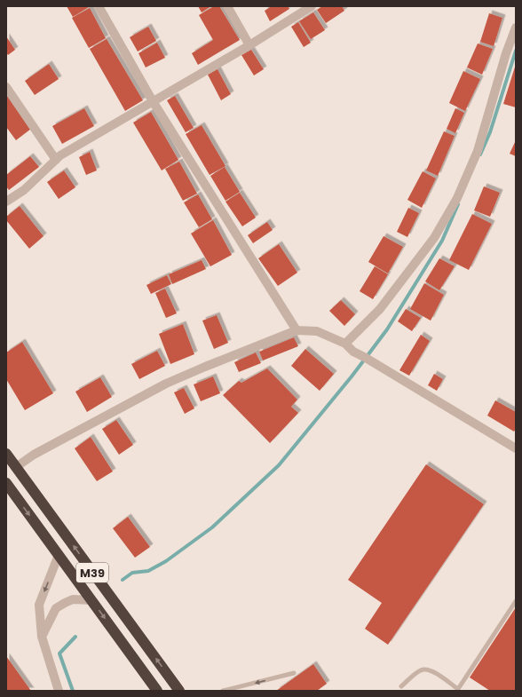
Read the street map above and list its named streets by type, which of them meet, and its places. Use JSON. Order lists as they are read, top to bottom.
{
  "streets": {
    "highway": ["M39"]
  }
}
